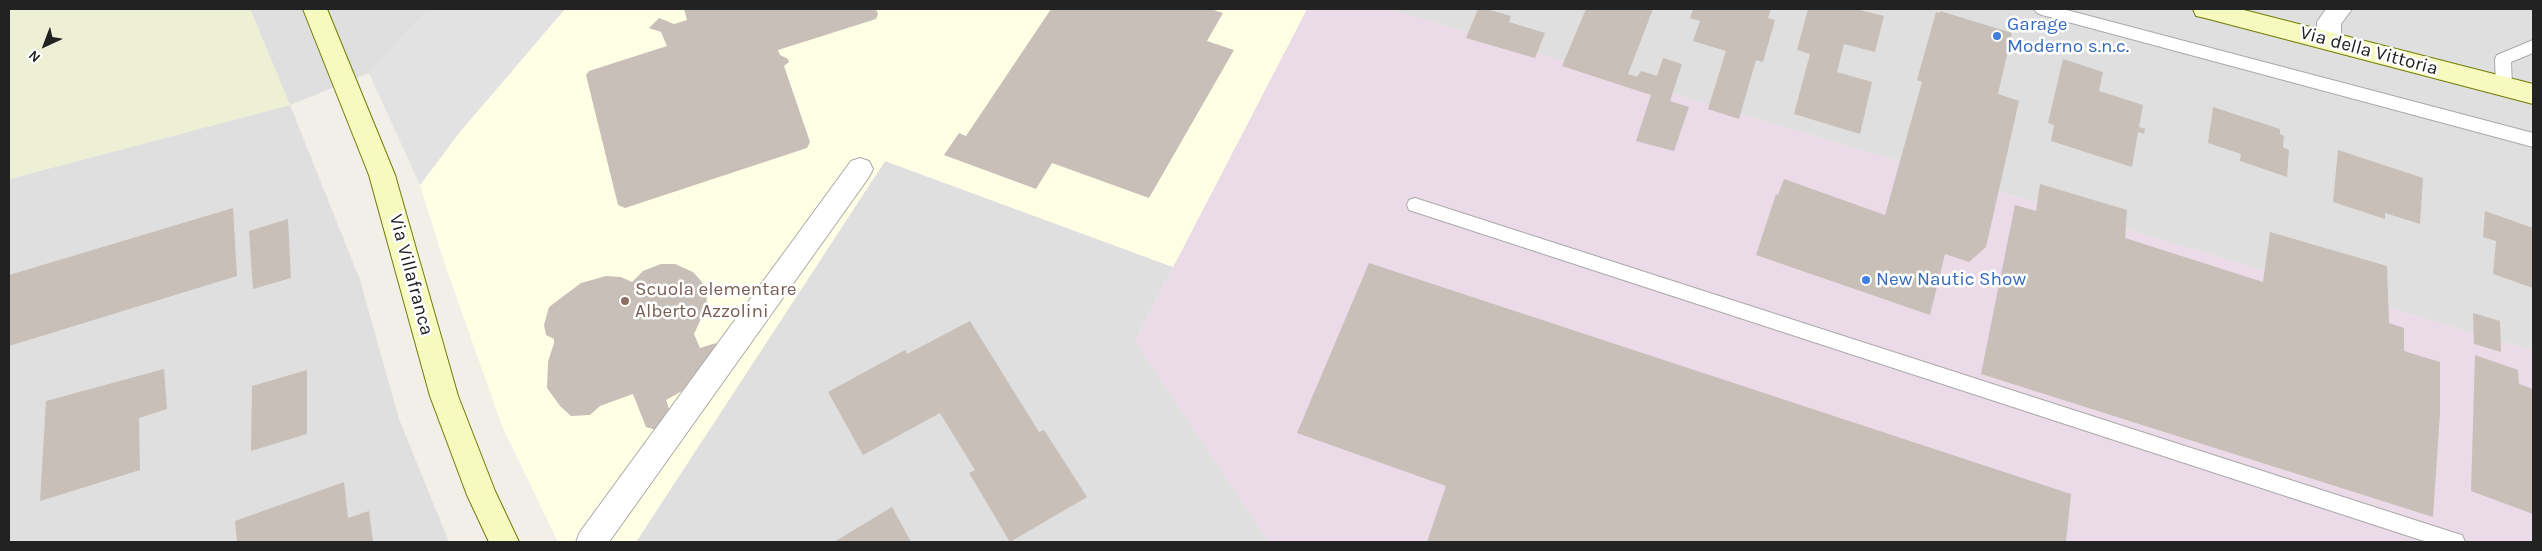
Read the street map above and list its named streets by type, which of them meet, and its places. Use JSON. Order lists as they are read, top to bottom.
{
  "streets": {
    "street": ["Via della Vittoria", "Via Villafranca"]
  },
  "places": ["Garage Moderno s.n.c.", "New Nautic Show", "Scuola elementare Alberto Azzolini"],
  "north": "bottom left"
}
